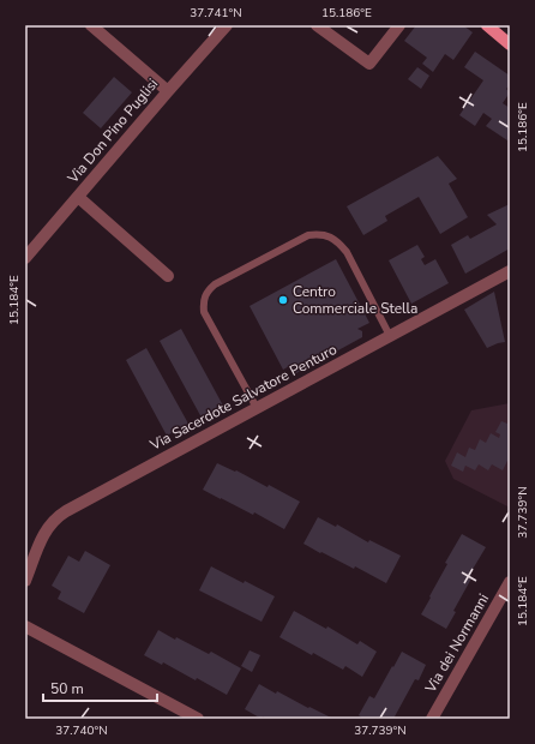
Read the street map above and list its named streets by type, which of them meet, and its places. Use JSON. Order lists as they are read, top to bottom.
{
  "streets": {
    "street": ["Via Don Pino Puglisi", "Via Sacerdote Salvatore Penturo", "Via dei Normanni"]
  },
  "places": ["Centro Commerciale Stella"],
  "scale_bar": "50 m",
  "coordinates": [
    "37.741°N",
    "15.186°E",
    "15.184°E",
    "37.739°N",
    "37.740°N"
  ]
}
